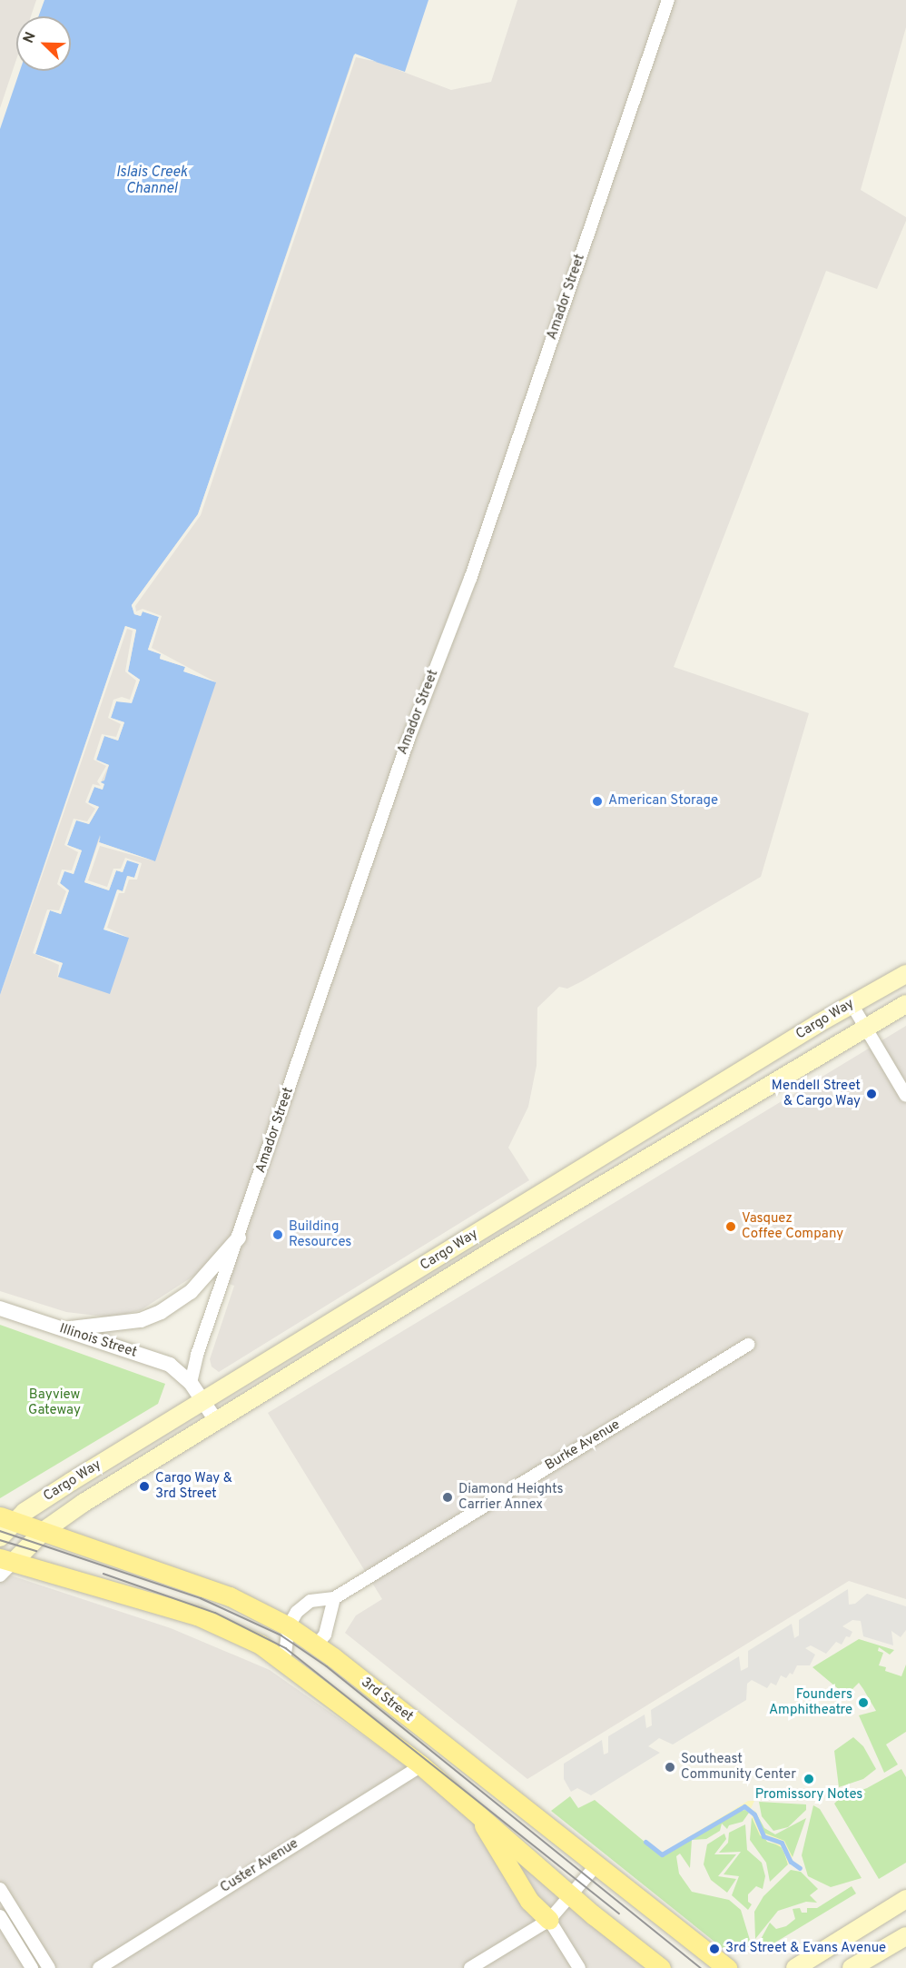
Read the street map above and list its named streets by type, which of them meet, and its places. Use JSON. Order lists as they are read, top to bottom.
{
  "streets": {
    "main road": ["Cargo Way", "3rd Street"],
    "street": [
      "Amador Street",
      "Illinois Street",
      "Burke Avenue",
      "Custer Avenue"
    ]
  },
  "crossings": [
    ["Amador Street", "Illinois Street"],
    ["Cargo Way", "3rd Street"],
    ["Burke Avenue", "3rd Street"]
  ],
  "water": ["Islais Creek Channel"],
  "parks": ["Bayview Gateway"],
  "places": [
    "American Storage",
    "Mendell Street & Cargo Way",
    "Vasquez Coffee Company",
    "Building Resources",
    "Cargo Way & 3rd Street",
    "Diamond Heights Carrier Annex",
    "Founders Amphitheatre",
    "Southeast Community Center",
    "Promissory Notes",
    "3rd Street & Evans Avenue"
  ],
  "north": "top left"
}
